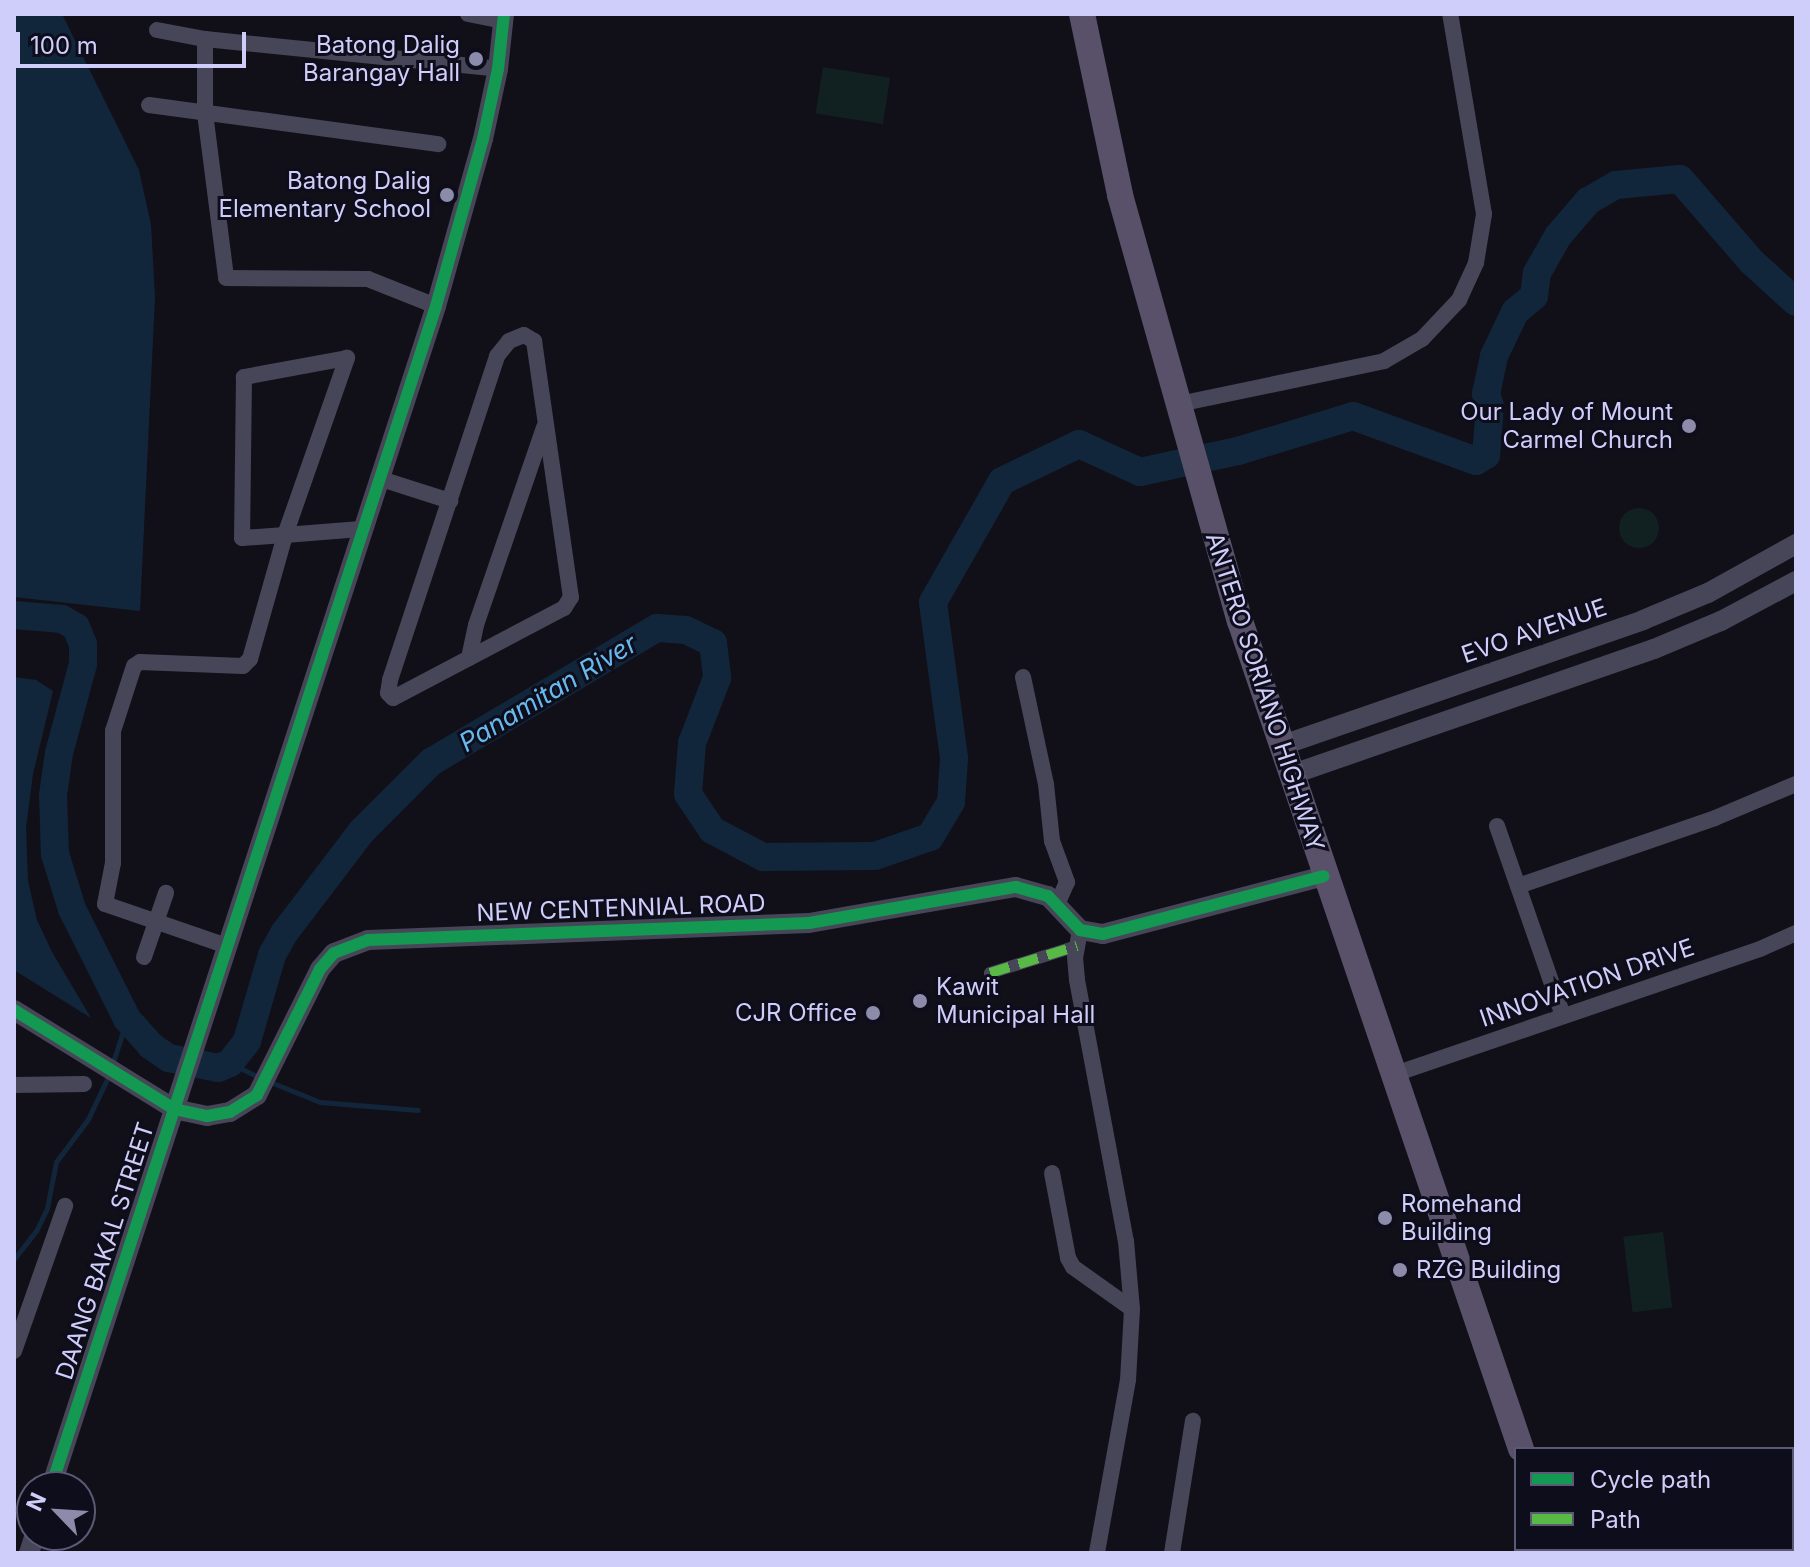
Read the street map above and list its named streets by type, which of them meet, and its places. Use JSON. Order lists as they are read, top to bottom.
{
  "streets": {
    "main road": ["ANTERO SORIANO HIGHWAY"],
    "street": [
      "EVO AVENUE",
      "NEW CENTENNIAL ROAD",
      "INNOVATION DRIVE",
      "DAANG BAKAL STREET"
    ]
  },
  "crossings": [
    ["EVO AVENUE", "ANTERO SORIANO HIGHWAY"],
    ["ANTERO SORIANO HIGHWAY", "INNOVATION DRIVE"],
    ["NEW CENTENNIAL ROAD", "DAANG BAKAL STREET"]
  ],
  "water": ["Panamitan River"],
  "places": [
    "Batong Dalig Barangay Hall",
    "Batong Dalig Elementary School",
    "Our Lady of Mount Carmel Church",
    "Kawit Municipal Hall",
    "CJR Office",
    "Romehand Building",
    "RZG Building"
  ],
  "legend": ["Cycle path", "Path"],
  "scale_bar": "100 m",
  "north": "top left"
}
